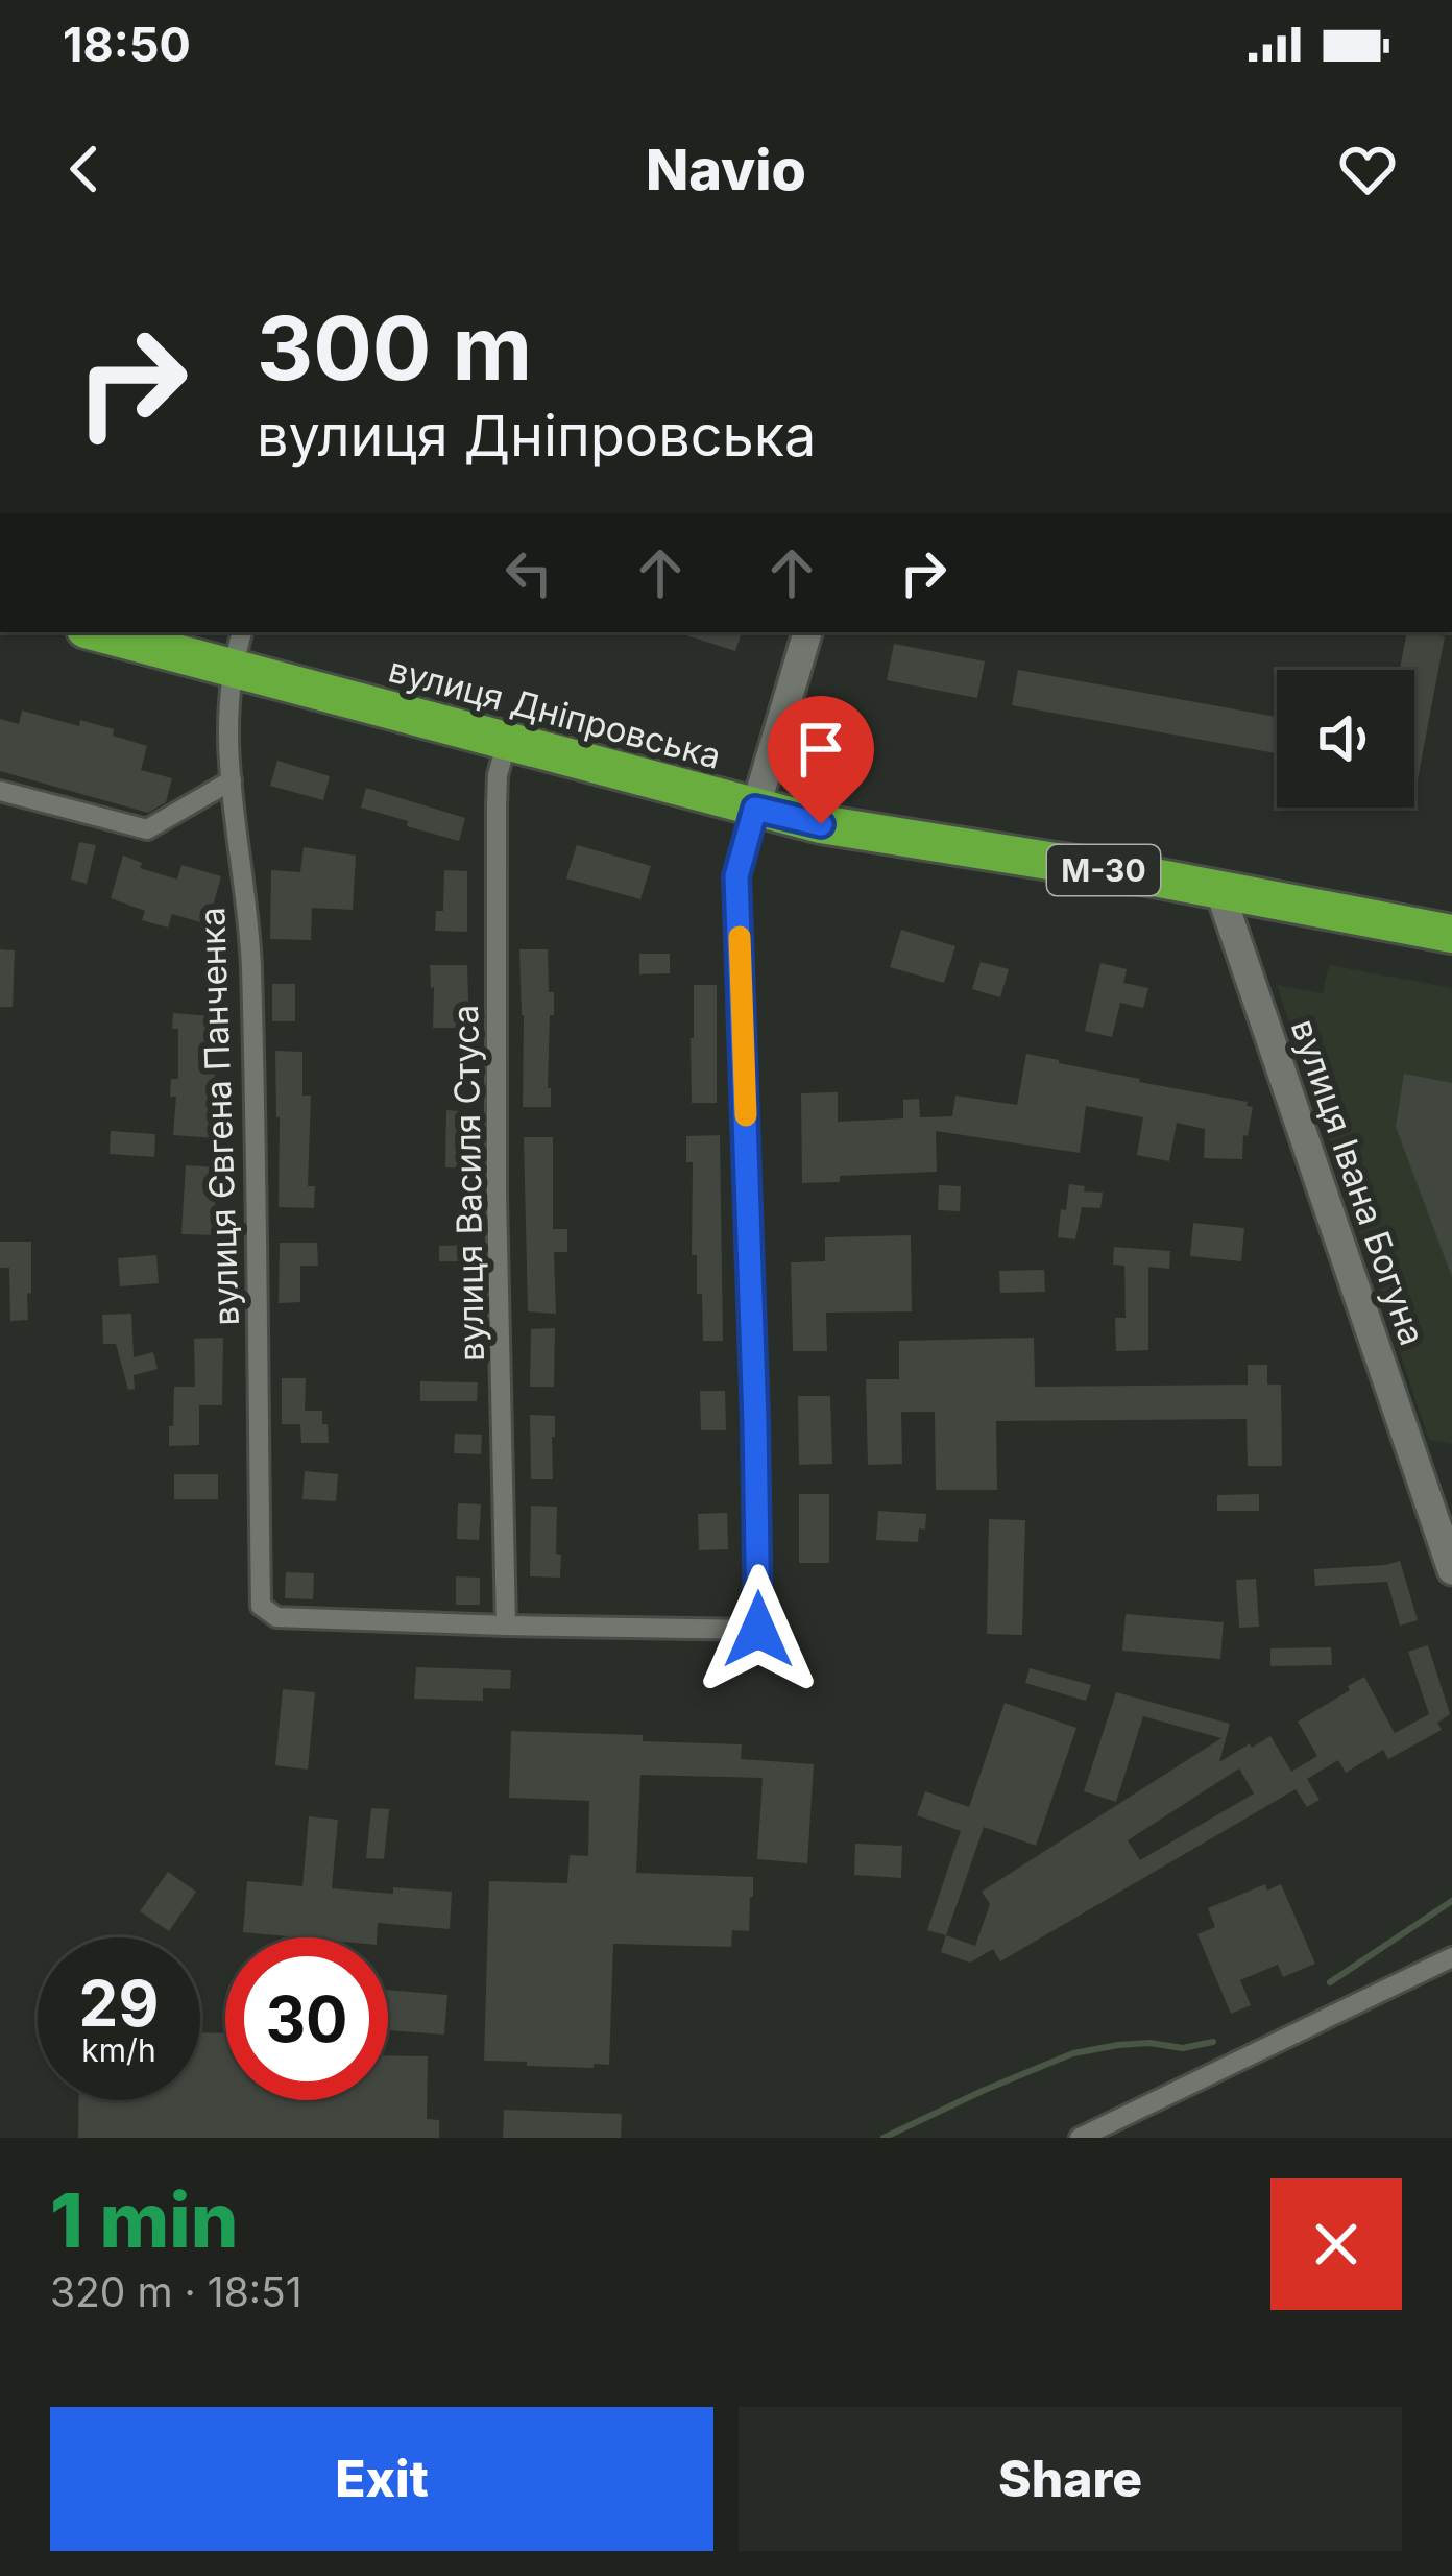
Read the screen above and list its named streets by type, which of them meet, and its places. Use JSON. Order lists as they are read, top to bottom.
{
  "streets": {
    "highway": ["вулиця Дніпровська", "М-30"],
    "street": ["вулиця Євгена Панченка", "вулиця Івана Богуна", "вулиця Василя Стуса"]
  },
  "crossings": [
    ["вулиця Дніпровська", "вулиця Євгена Панченка"],
    ["вулиця Дніпровська", "вулиця Івана Богуна"],
    ["вулиця Дніпровська", "вулиця Василя Стуса"],
    ["вулиця Євгена Панченка", "вулиця Василя Стуса"]
  ],
  "page": {
    "status": "18:50",
    "header": "Navio",
    "turn": ["300 m", "вулиця Дніпровська"],
    "speed": "29 km/h",
    "limit": "30",
    "heading": ["1 min", "320 m · 18:51"],
    "buttons": ["Exit", "Share"]
  }
}
